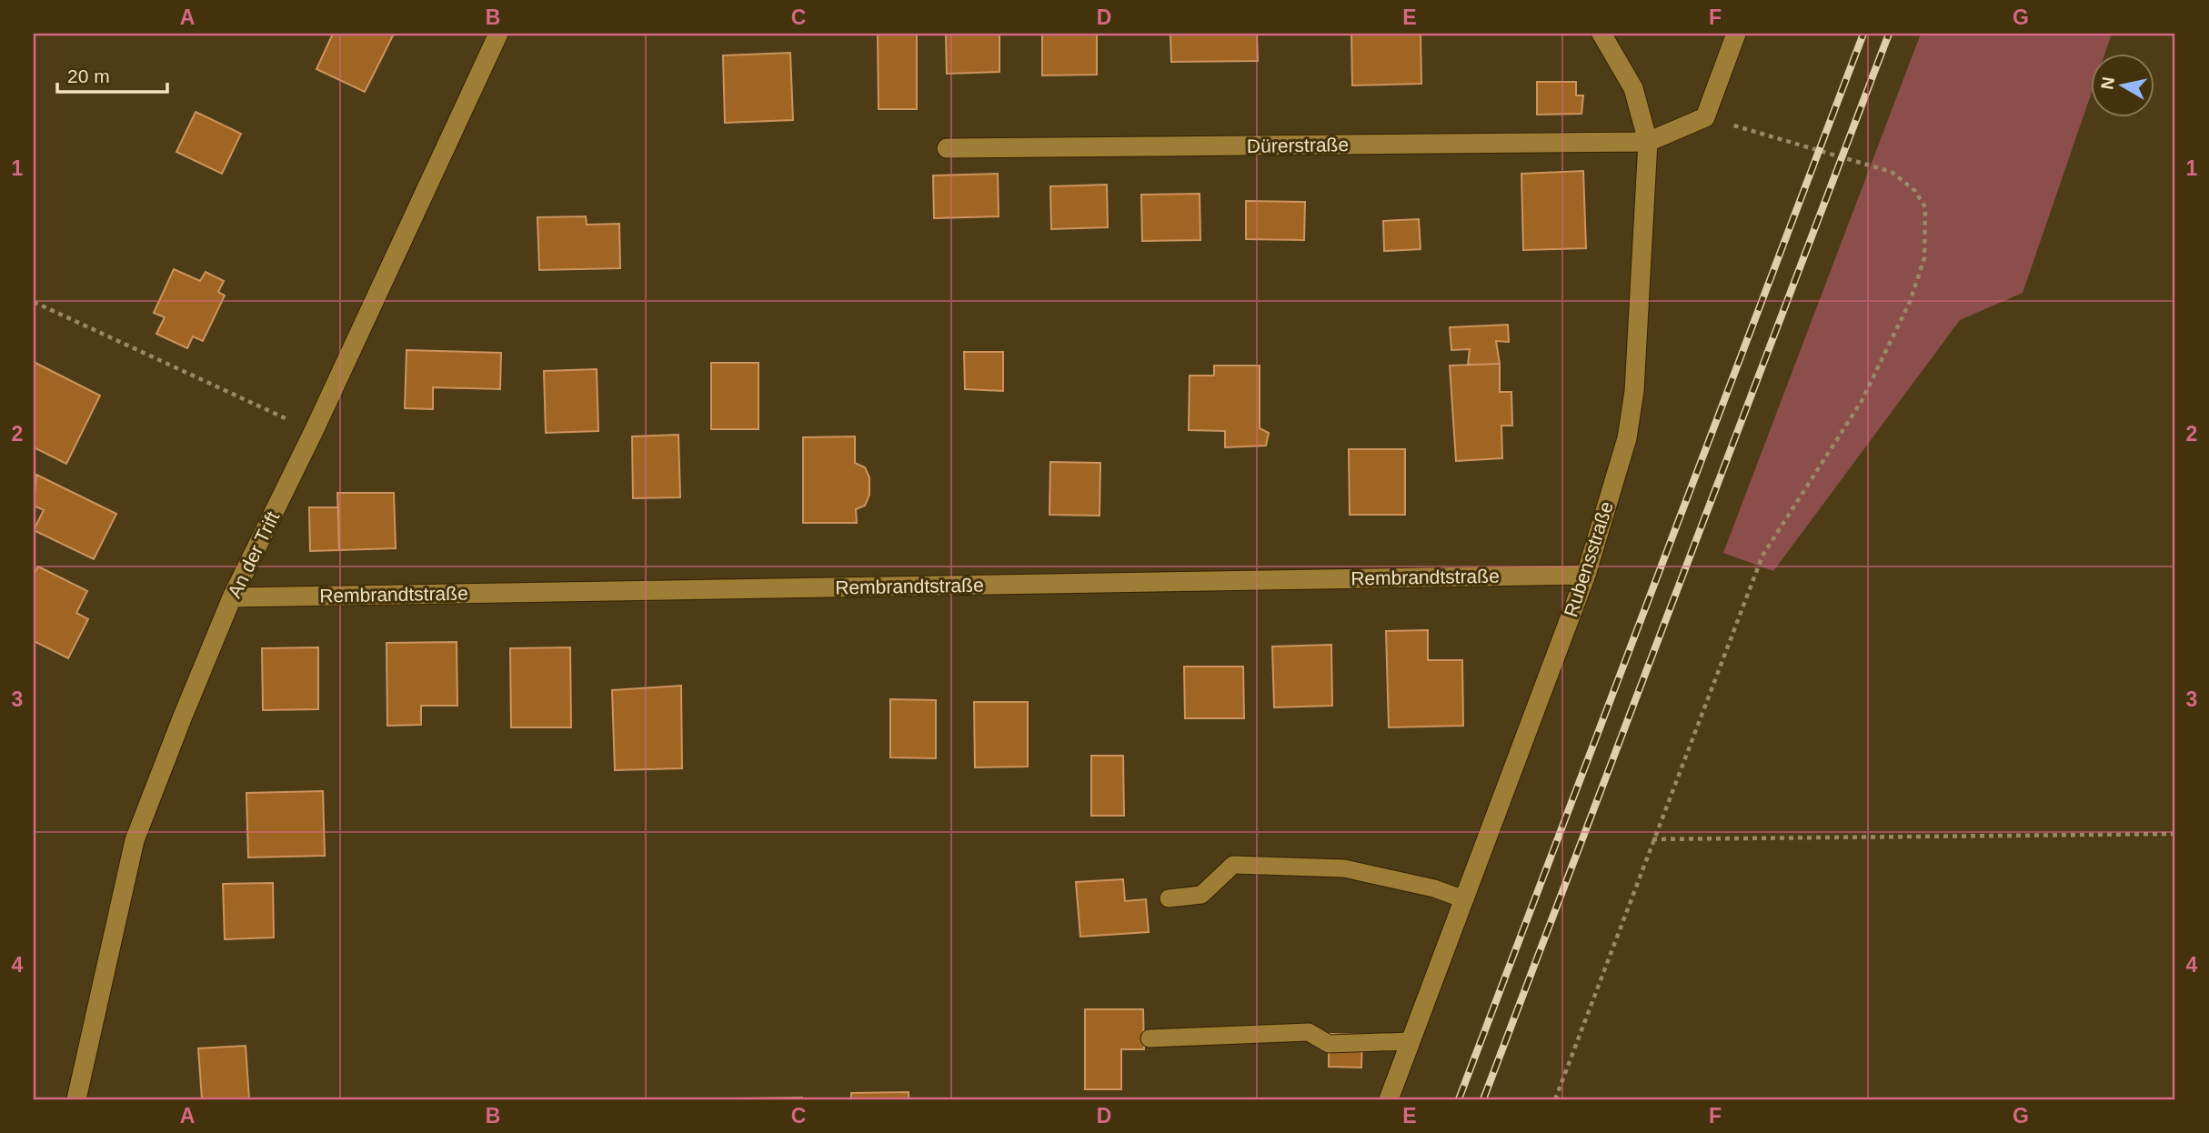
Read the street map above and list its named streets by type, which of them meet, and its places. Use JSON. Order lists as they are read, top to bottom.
{
  "streets": {
    "street": [
      "Dürerstraße",
      "An der Trift",
      "Rubensstraße",
      "Rembrandtstraße"
    ]
  },
  "crossings": [
    ["Dürerstraße", "Rubensstraße"],
    ["An der Trift", "Rembrandtstraße"],
    ["Rubensstraße", "Rembrandtstraße"]
  ],
  "scale_bar": "20 m",
  "north": "left",
  "grid": {
    "columns": [
      "A",
      "B",
      "C",
      "D",
      "E",
      "F",
      "G"
    ],
    "rows": [
      "1",
      "2",
      "3",
      "4"
    ]
  }
}
